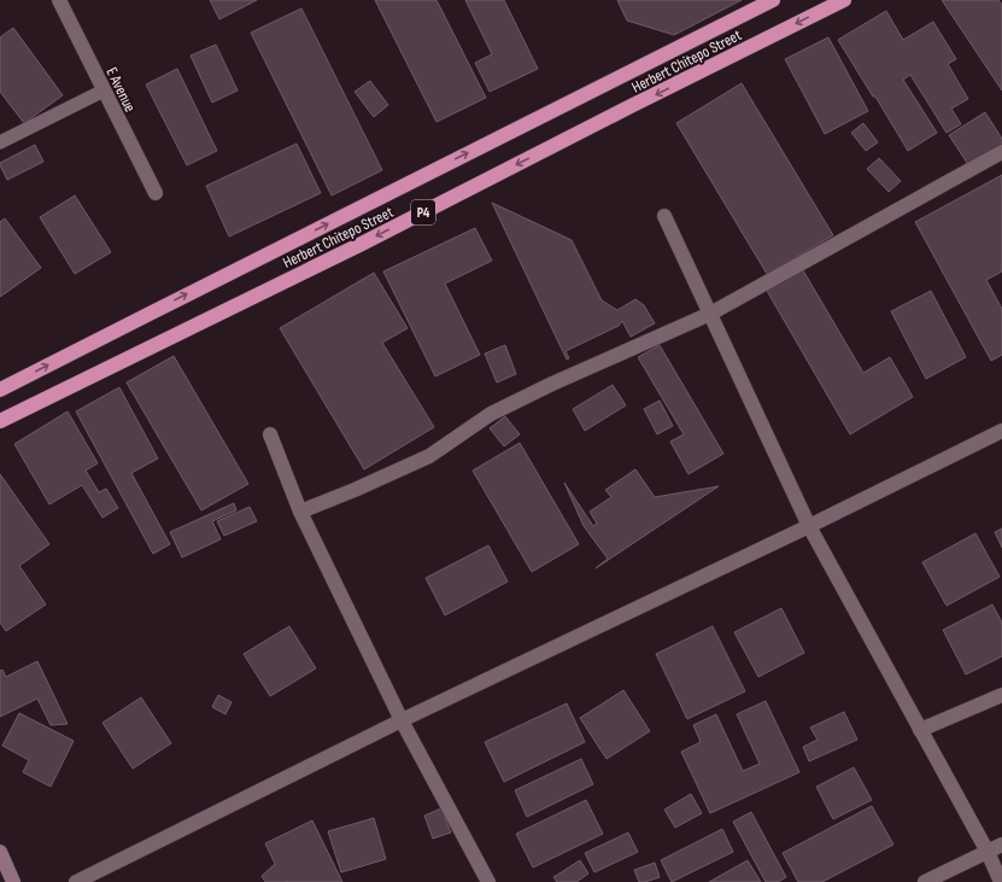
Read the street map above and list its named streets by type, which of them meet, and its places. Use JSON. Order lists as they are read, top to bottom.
{
  "streets": {
    "highway": ["Herbert Chitepo Street", "P4"],
    "street": ["E Avenue"]
  }
}
